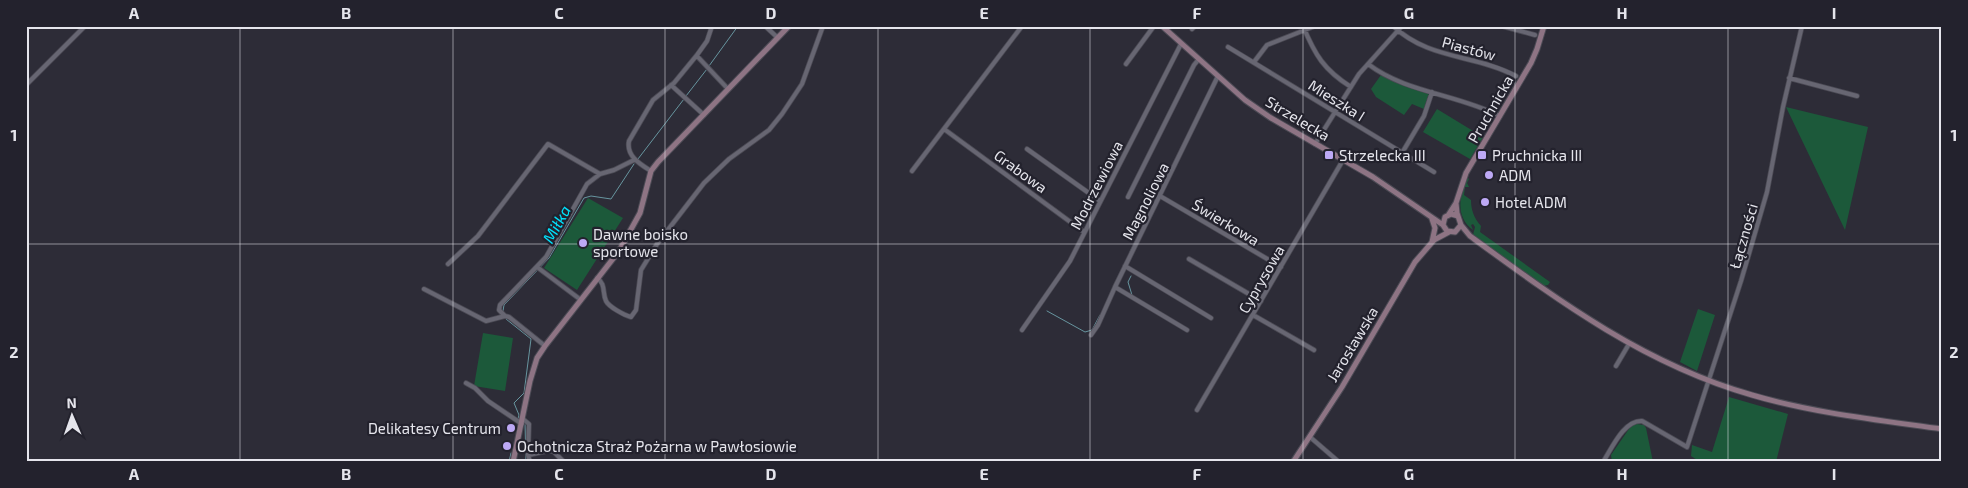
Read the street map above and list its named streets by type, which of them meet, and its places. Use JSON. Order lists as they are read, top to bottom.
{
  "streets": {
    "main road": ["Pruchnicka", "Strzelecka", "Jarosławska"],
    "street": [
      "Piastów",
      "Mieszka I",
      "Grabowa",
      "Modrzewiowa",
      "Magnoliowa",
      "Świerkowa",
      "Łączności",
      "Cyprysowa"
    ]
  },
  "crossings": [
    ["Pruchnicka", "Strzelecka"],
    ["Pruchnicka", "Jarosławska"],
    ["Strzelecka", "Modrzewiowa"],
    ["Strzelecka", "Magnoliowa"],
    ["Strzelecka", "Cyprysowa"],
    ["Strzelecka", "Jarosławska"],
    ["Grabowa", "Modrzewiowa"],
    ["Magnoliowa", "Świerkowa"],
    ["Świerkowa", "Cyprysowa"]
  ],
  "water": ["Miłka"],
  "places": {
    "transit": ["Strzelecka III", "Pruchnicka III"],
    "other": [
      "ADM",
      "Hotel ADM",
      "Dawne boisko sportowe",
      "Delikatesy Centrum",
      "Ochotnicza Straż Pożarna w Pawłosiowie"
    ]
  },
  "north": "top",
  "grid": {
    "columns": [
      "A",
      "B",
      "C",
      "D",
      "E",
      "F",
      "G",
      "H",
      "I"
    ],
    "rows": ["1", "2"]
  }
}
